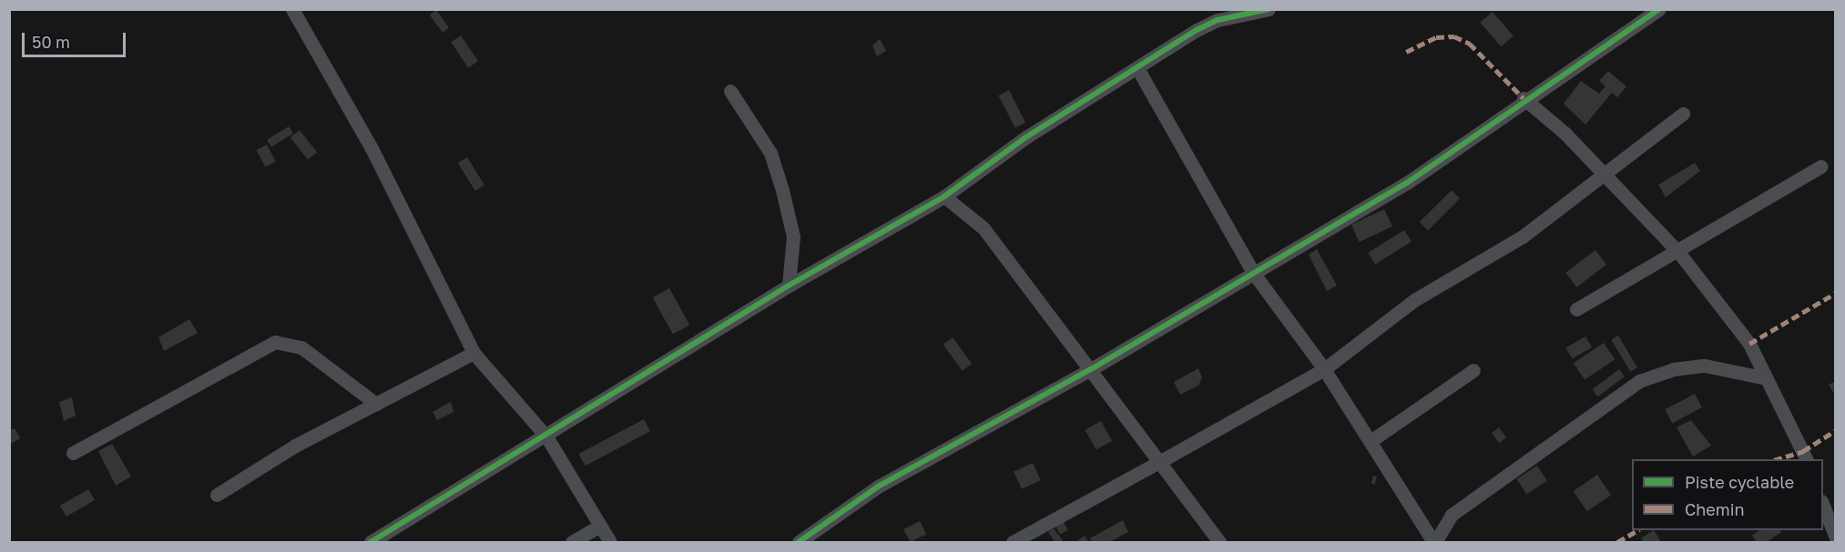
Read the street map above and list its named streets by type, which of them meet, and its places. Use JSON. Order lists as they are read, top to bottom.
{
  "legend": ["Piste cyclable", "Chemin"],
  "scale_bar": "50 m"
}
